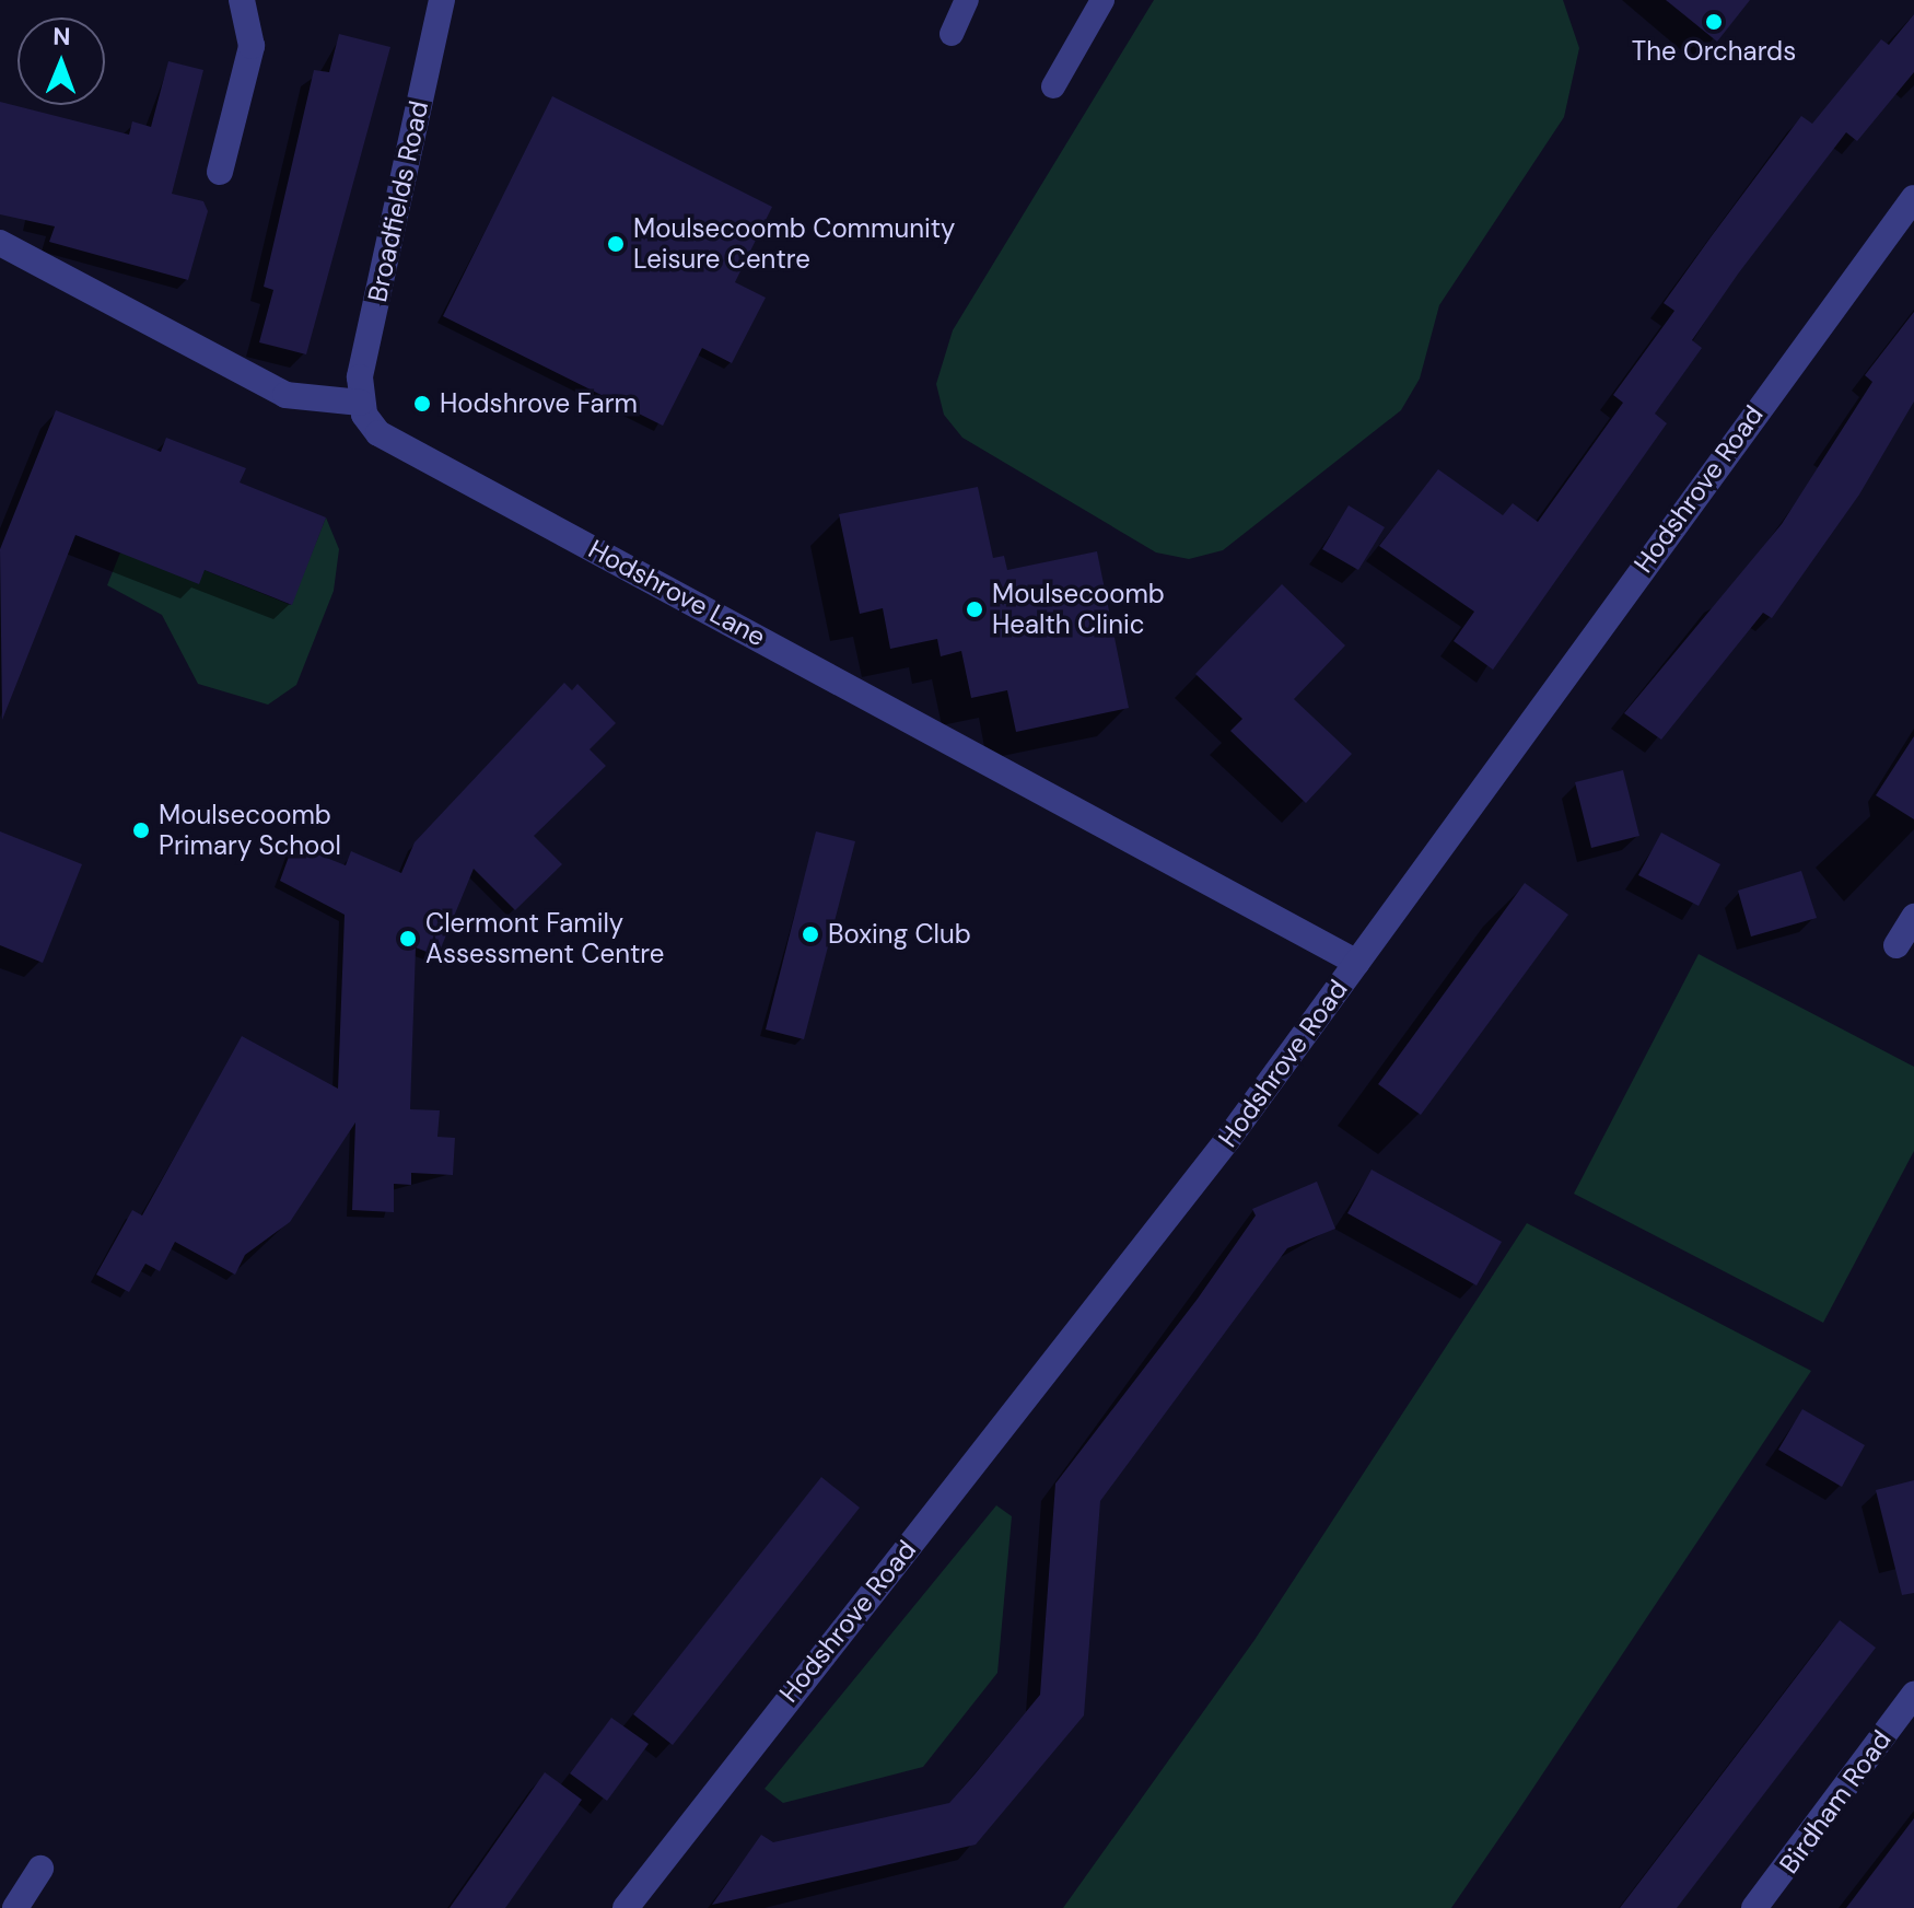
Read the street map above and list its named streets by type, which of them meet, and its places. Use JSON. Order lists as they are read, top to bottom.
{
  "streets": {
    "street": [
      "Broadfields Road",
      "Hodshrove Road",
      "Hodshrove Lane",
      "Birdham Road"
    ]
  },
  "crossings": [
    ["Broadfields Road", "Hodshrove Lane"],
    ["Hodshrove Road", "Hodshrove Lane"]
  ],
  "places": [
    "The Orchards",
    "Moulsecoomb Community Leisure Centre",
    "Hodshrove Farm",
    "Moulsecoomb Health Clinic",
    "Moulsecoomb Primary School",
    "Boxing Club",
    "Clermont Family Assessment Centre"
  ],
  "north": "top"
}
